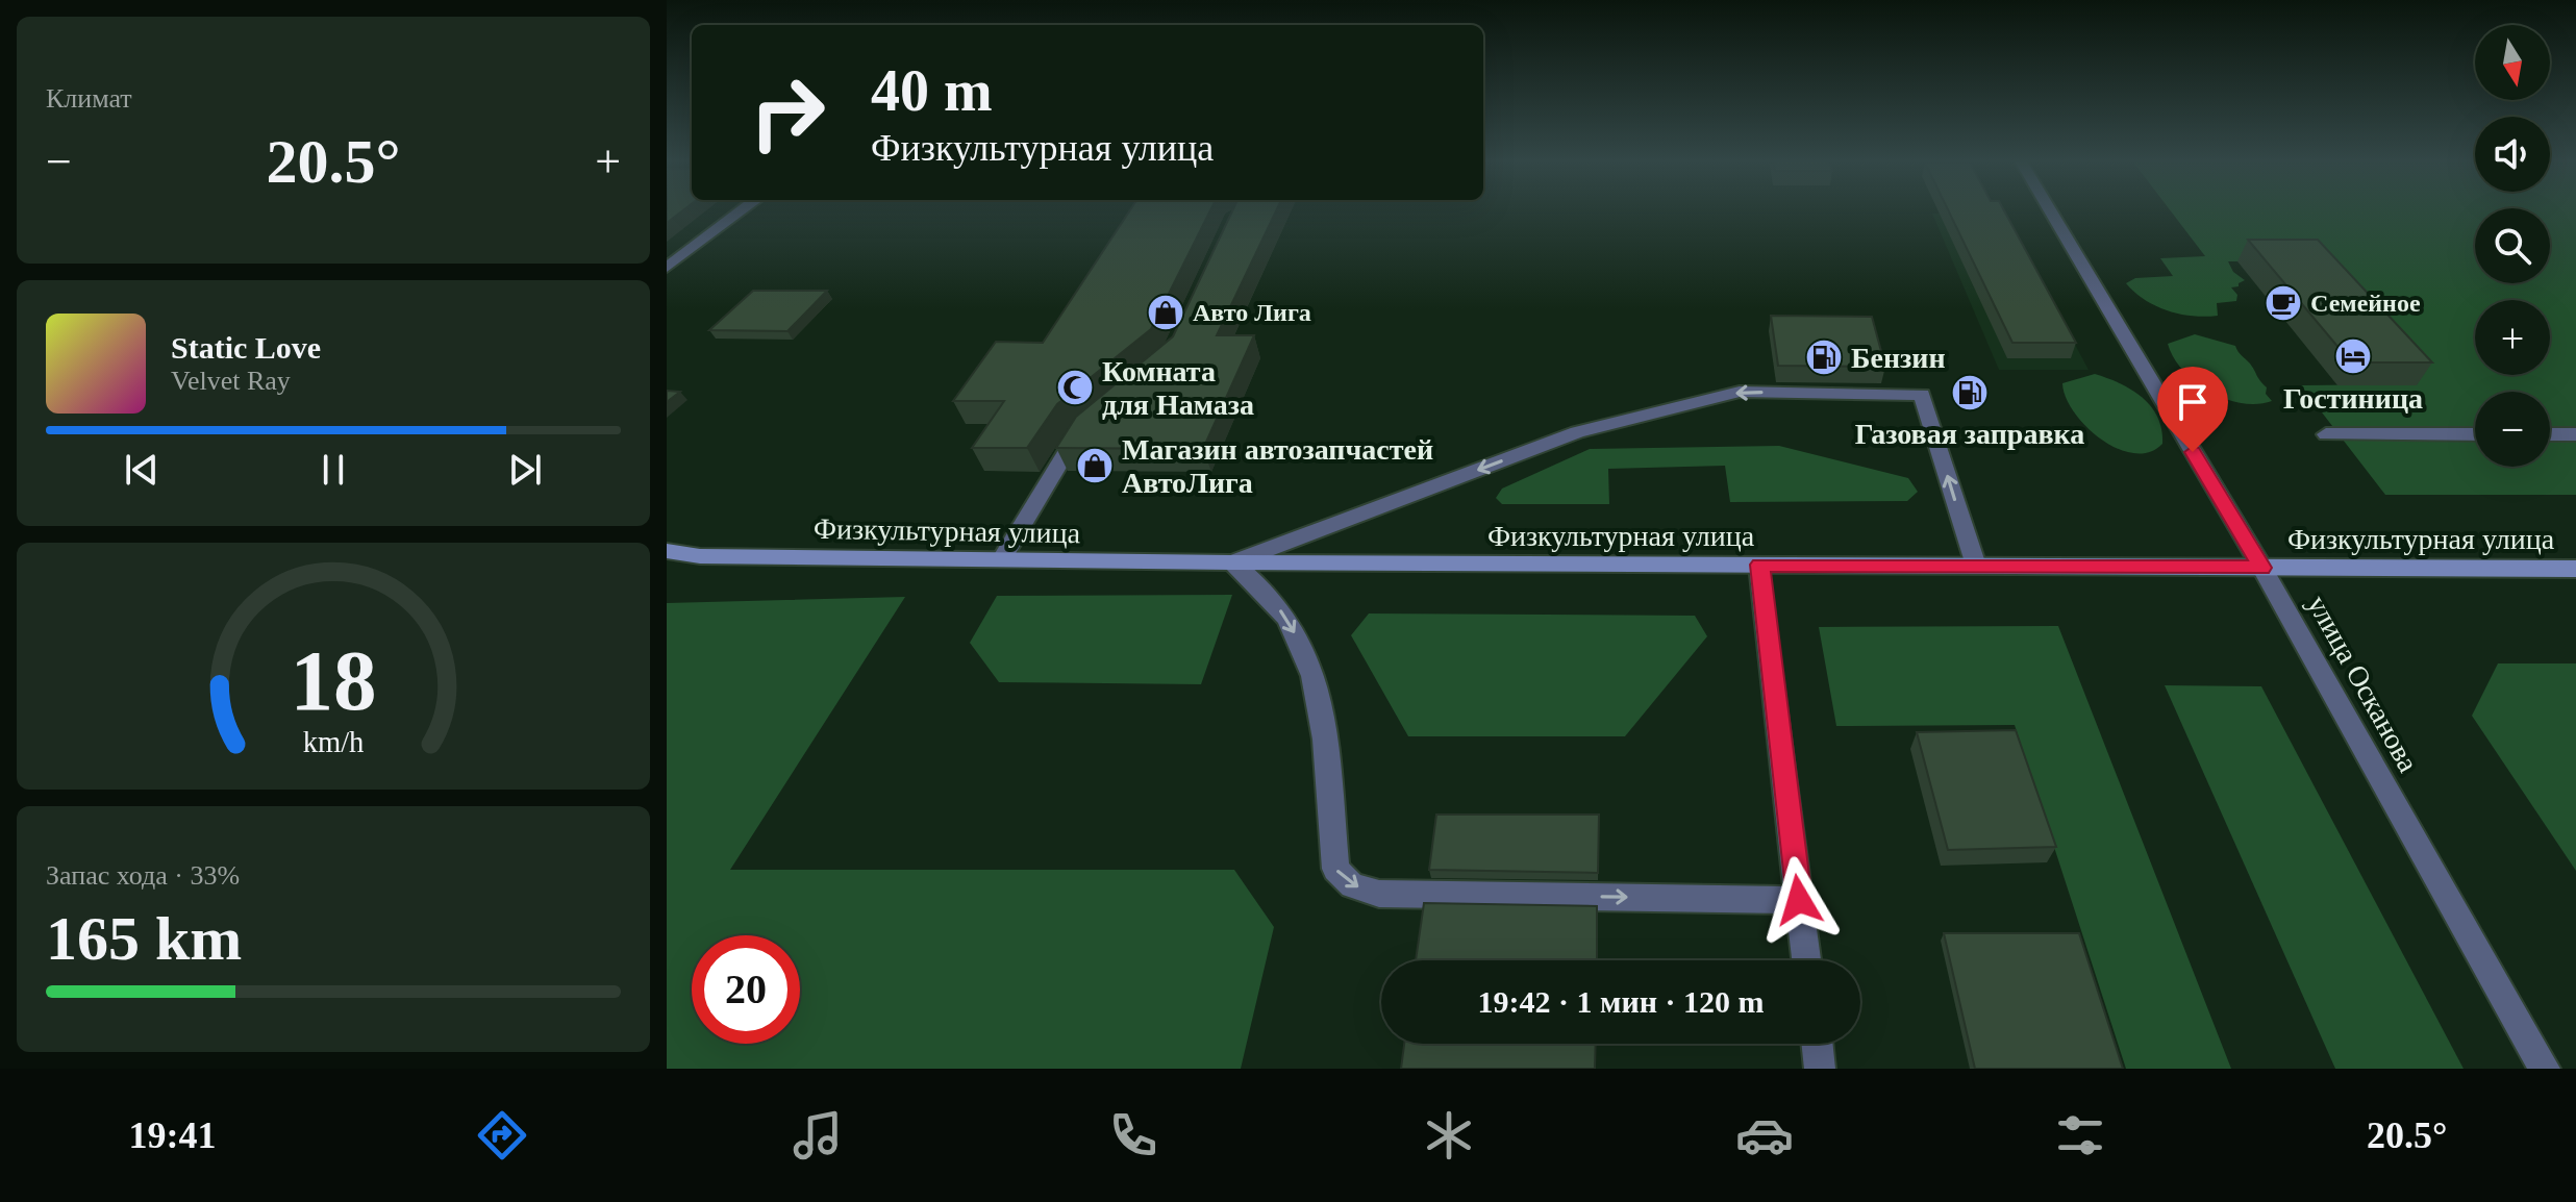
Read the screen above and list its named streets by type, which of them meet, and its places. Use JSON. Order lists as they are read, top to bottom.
{
  "streets": {
    "main road": ["Физкультурная улица"],
    "street": ["улица Осканова"]
  },
  "crossings": [
    ["Физкультурная улица", "улица Осканова"]
  ],
  "places": {
    "cafe": ["Семейное"],
    "shop": ["Авто Лига", "Магазин автозапчастей АвтоЛига"],
    "hotel": ["Гостиница"],
    "fuel station": ["Бензин", "Газовая заправка"],
    "mosque": ["Комната для Намаза"]
  },
  "north": "bottom",
  "page": {
    "tile": [
      "Климат",
      ["Запас хода · 33%", "165 km"]
    ],
    "map_buttons": ["+", "−"],
    "turn": ["40 m", "Физкультурная улица"],
    "heat": ["−", "20.5°", "+"],
    "song": ["Static Love", "Velvet Ray"],
    "limit": "20",
    "trip": "19:42 · 1 мин · 120 m",
    "tabs": ["19:41", "20.5°"],
    "gauge": ["18", "km/h"]
  }
}
